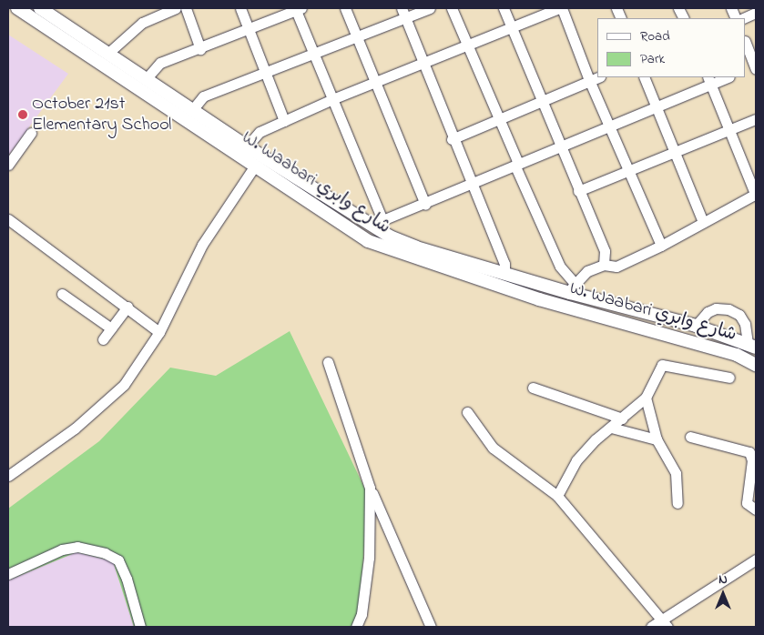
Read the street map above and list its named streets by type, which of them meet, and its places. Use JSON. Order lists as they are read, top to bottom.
{
  "streets": {
    "main road": ["W. Waabari شارع وابري"]
  },
  "places": ["October 21st Elementary School"],
  "legend": ["Road", "Park"],
  "north": "top"
}
